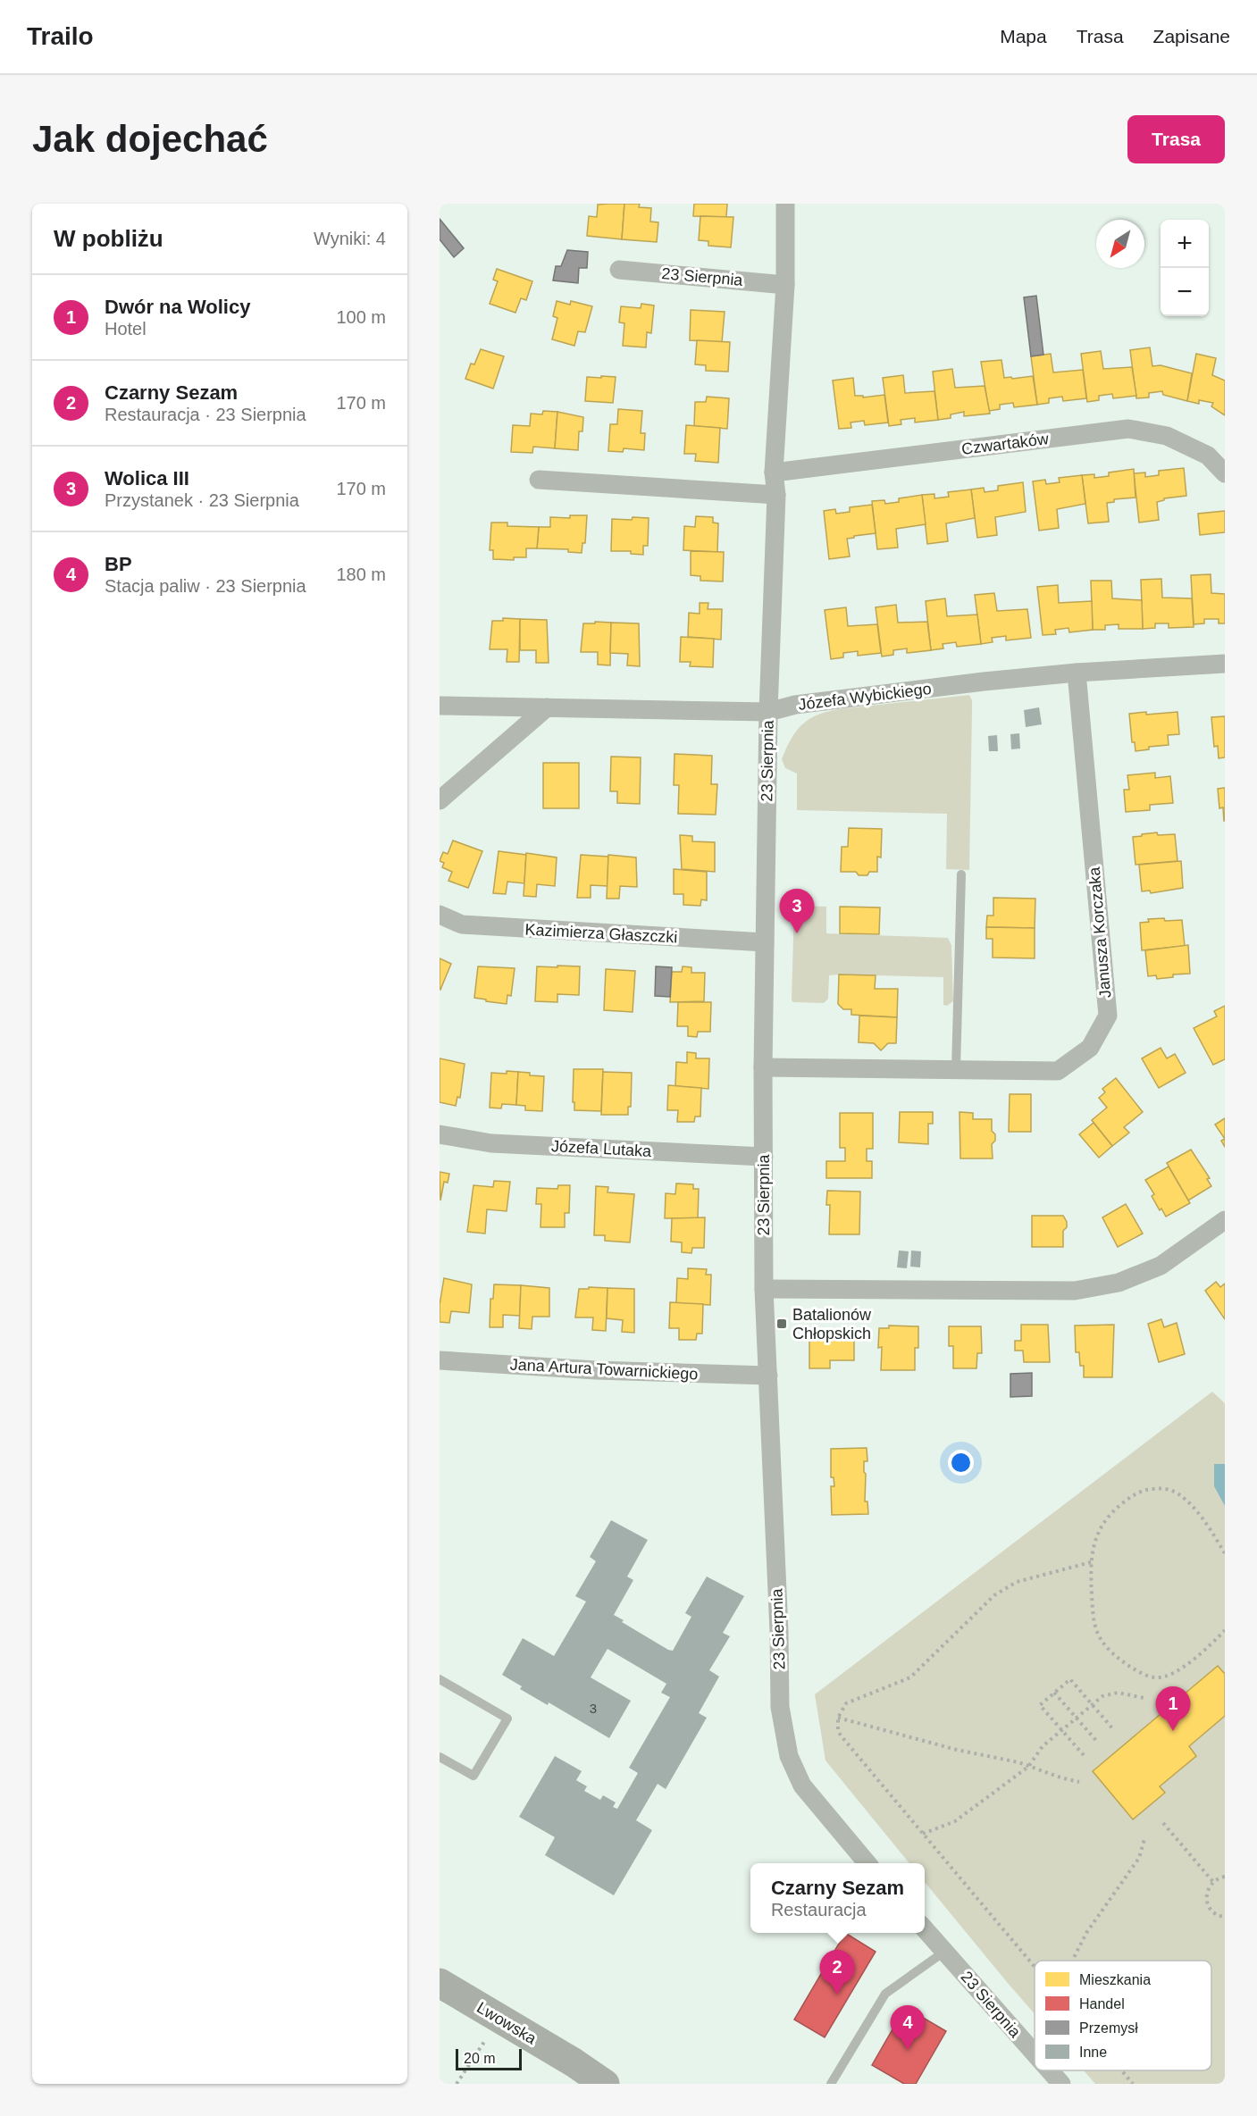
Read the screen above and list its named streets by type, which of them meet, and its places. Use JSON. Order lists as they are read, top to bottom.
{
  "streets": {
    "main road": ["Lwowska"],
    "street": [
      "23 Sierpnia",
      "Czwartaków",
      "Józefa Wybickiego",
      "Janusza Korczaka",
      "Kazimierza Głaszczki",
      "Józefa Lutaka",
      "Jana Artura Towarnickiego"
    ]
  },
  "crossings": [
    ["23 Sierpnia", "Czwartaków"],
    ["23 Sierpnia", "Józefa Wybickiego"],
    ["23 Sierpnia", "Janusza Korczaka"],
    ["23 Sierpnia", "Kazimierza Głaszczki"],
    ["23 Sierpnia", "Józefa Lutaka"],
    ["23 Sierpnia", "Jana Artura Towarnickiego"],
    ["Józefa Wybickiego", "Janusza Korczaka"]
  ],
  "places": {
    "transit": ["Batalionów Chłopskich"]
  },
  "house_numbers": ["3"],
  "legend": [
    "Mieszkania",
    "Handel",
    "Przemysł",
    "Inne"
  ],
  "scale_bar": "20 m",
  "north": "bottom left",
  "page": {
    "header": "Trailo",
    "nav": ["Mapa", "Trasa", "Zapisane"],
    "buttons": "Trasa",
    "title": "Jak dojechać",
    "heading": ["W pobliżu", "Wyniki: 4"],
    "map_buttons": ["+", "−"],
    "list": [
      {
        "mark": "1",
        "name": "Dwór na Wolicy",
        "note": "Hotel",
        "value": "100 m"
      },
      {
        "mark": "2",
        "name": "Czarny Sezam",
        "note": "Restauracja · 23 Sierpnia",
        "value": "170 m"
      },
      {
        "mark": "3",
        "name": "Wolica III",
        "note": "Przystanek · 23 Sierpnia",
        "value": "170 m"
      },
      {
        "mark": "4",
        "name": "BP",
        "note": "Stacja paliw · 23 Sierpnia",
        "value": "180 m"
      }
    ],
    "pins": [
      "3",
      "1",
      "2",
      "4"
    ],
    "popup": ["Czarny Sezam", "Restauracja"],
    "scale": "20 m"
  }
}
